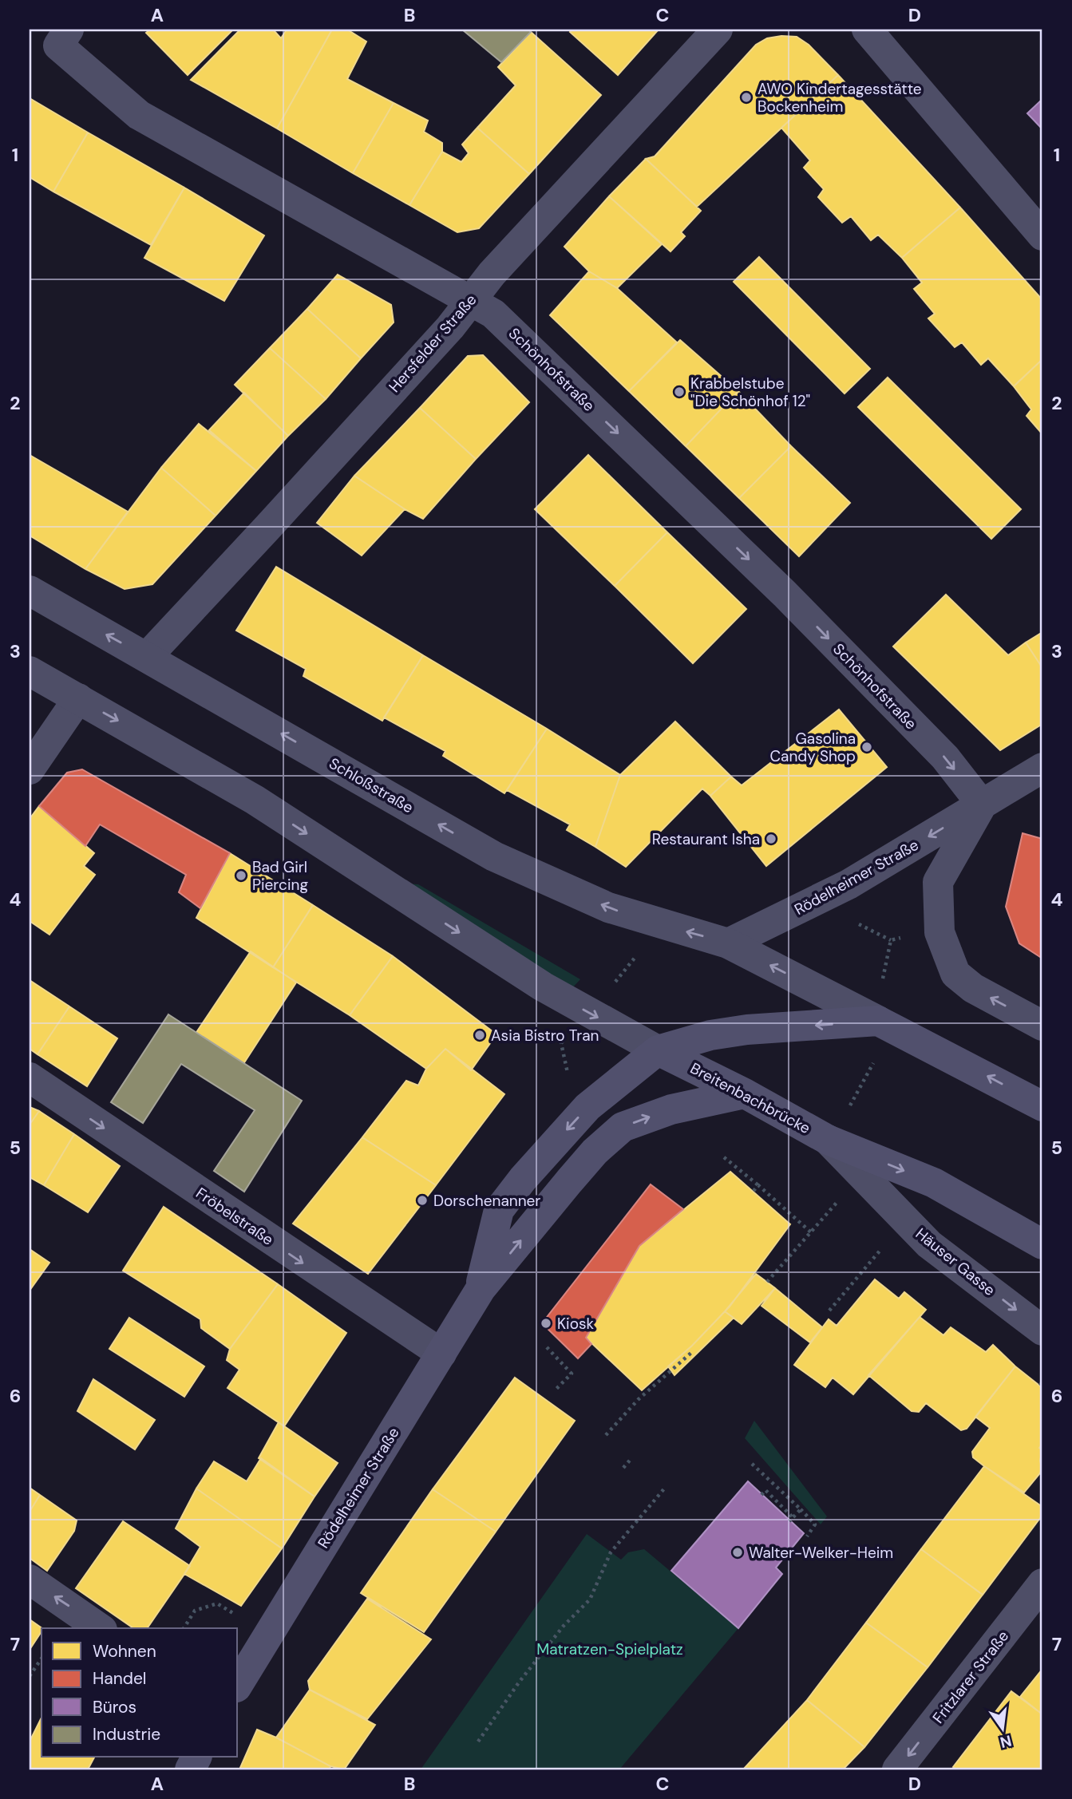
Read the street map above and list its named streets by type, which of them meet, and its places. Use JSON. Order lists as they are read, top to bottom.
{
  "streets": {
    "main road": ["Rödelheimer Straße", "Breitenbachbrücke"],
    "street": [
      "Hersfelder Straße",
      "Schönhofstraße",
      "Schloßstraße",
      "Fröbelstraße",
      "Häuser Gasse",
      "Fritzlarer Straße"
    ]
  },
  "crossings": [
    ["Hersfelder Straße", "Schönhofstraße"],
    ["Hersfelder Straße", "Schloßstraße"],
    ["Schönhofstraße", "Rödelheimer Straße"],
    ["Schloßstraße", "Rödelheimer Straße"],
    ["Rödelheimer Straße", "Breitenbachbrücke"],
    ["Rödelheimer Straße", "Fröbelstraße"],
    ["Breitenbachbrücke", "Häuser Gasse"]
  ],
  "one_way": [
    "Schönhofstraße",
    "Fröbelstraße",
    "Häuser Gasse",
    "Fritzlarer Straße"
  ],
  "parks": ["Matratzen-Spielplatz"],
  "places": [
    "AWO Kindertagesstätte Bockenheim",
    "Krabbelstube \"Die Schönhof 12\"",
    "Gasolina Candy Shop",
    "Restaurant Isha",
    "Bad Girl Piercing",
    "Asia Bistro Tran",
    "Dorschenanner",
    "Kiosk",
    "Walter-Welker-Heim"
  ],
  "legend": [
    "Wohnen",
    "Handel",
    "Büros",
    "Industrie"
  ],
  "north": "bottom",
  "grid": {
    "columns": [
      "A",
      "B",
      "C",
      "D"
    ],
    "rows": [
      "1",
      "2",
      "3",
      "4",
      "5",
      "6",
      "7"
    ]
  }
}
